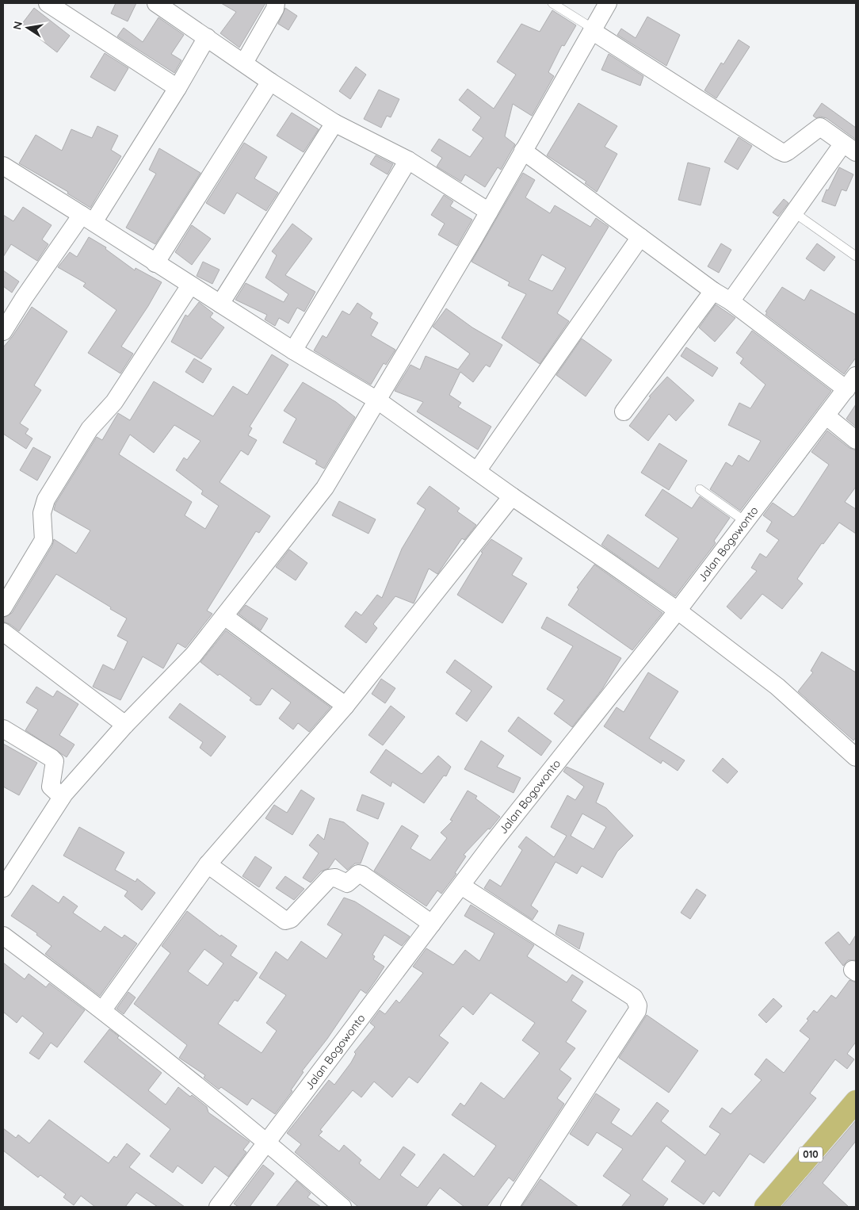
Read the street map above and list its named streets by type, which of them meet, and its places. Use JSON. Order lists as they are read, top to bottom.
{
  "streets": {
    "main road": ["010"],
    "street": ["Jalan Bogowonto"]
  },
  "north": "left"
}
